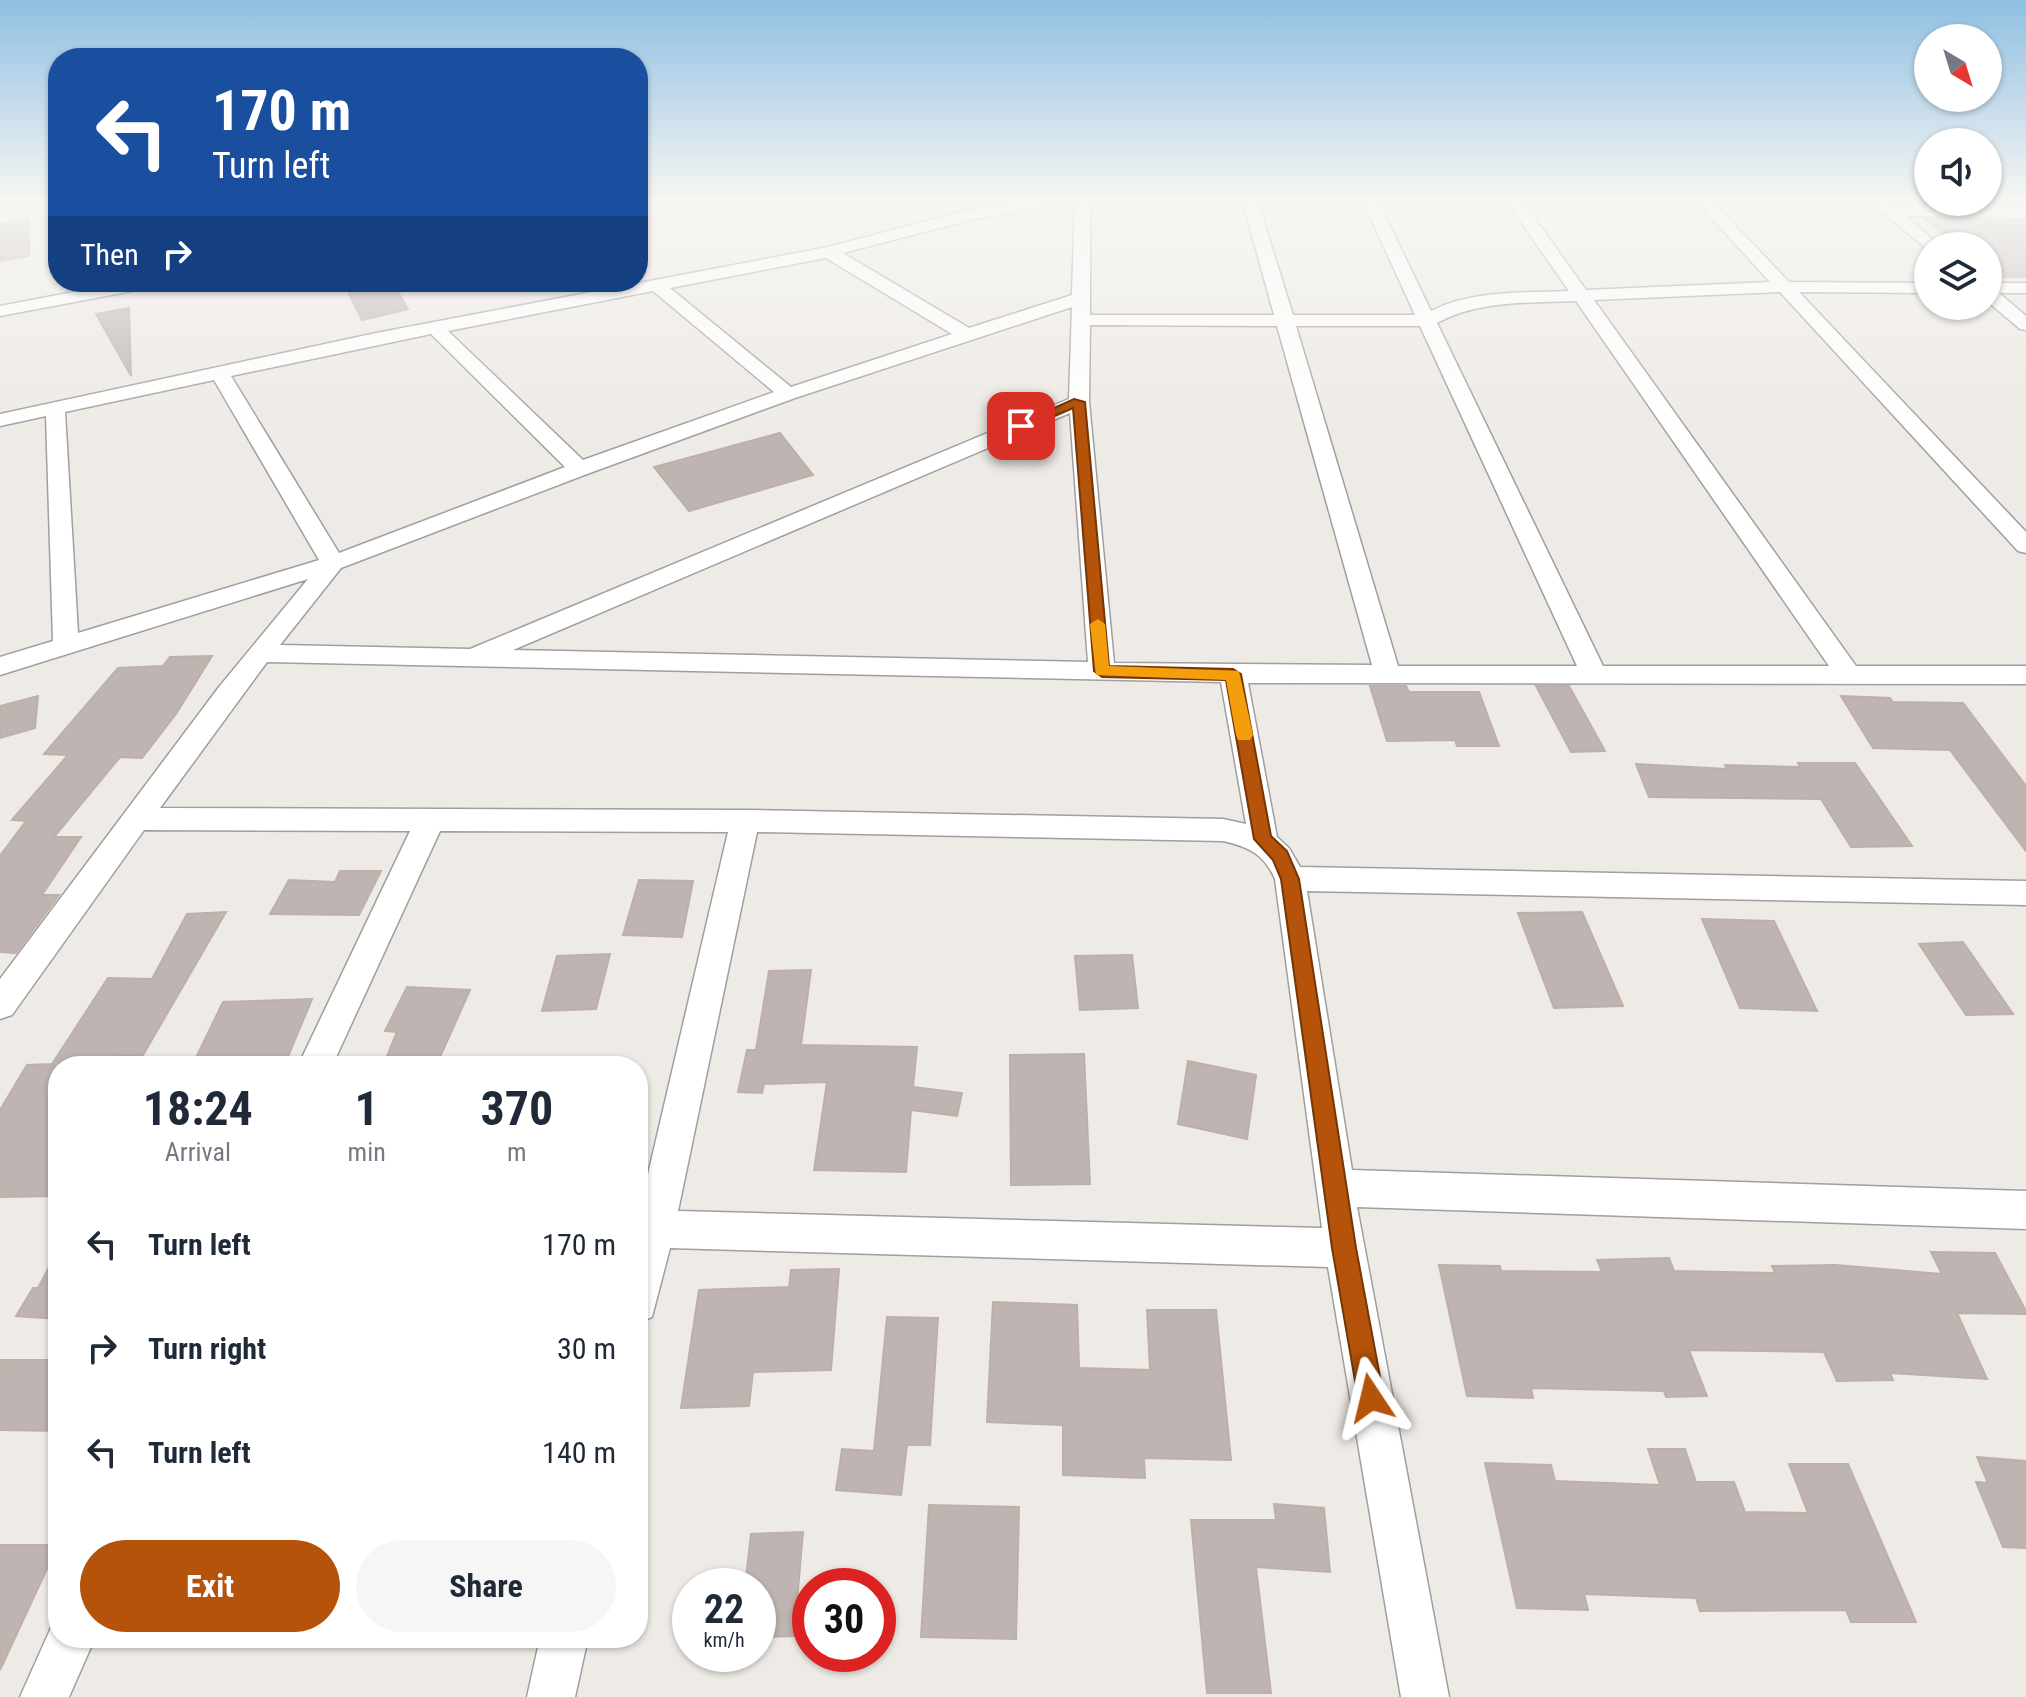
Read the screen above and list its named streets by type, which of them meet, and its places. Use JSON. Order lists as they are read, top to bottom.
{
  "north": "bottom right",
  "page": {
    "turn": ["170 m", "Turn left"],
    "then": "Then",
    "eta": [
      "18:24",
      "Arrival",
      "1",
      "min",
      "370",
      "m"
    ],
    "list": [
      {
        "name": "Turn left",
        "value": "170 m"
      },
      {
        "name": "Turn right",
        "value": "30 m"
      },
      {
        "name": "Turn left",
        "value": "140 m"
      }
    ],
    "buttons": ["Exit", "Share"],
    "speed": "22 km/h",
    "limit": "30"
  }
}
